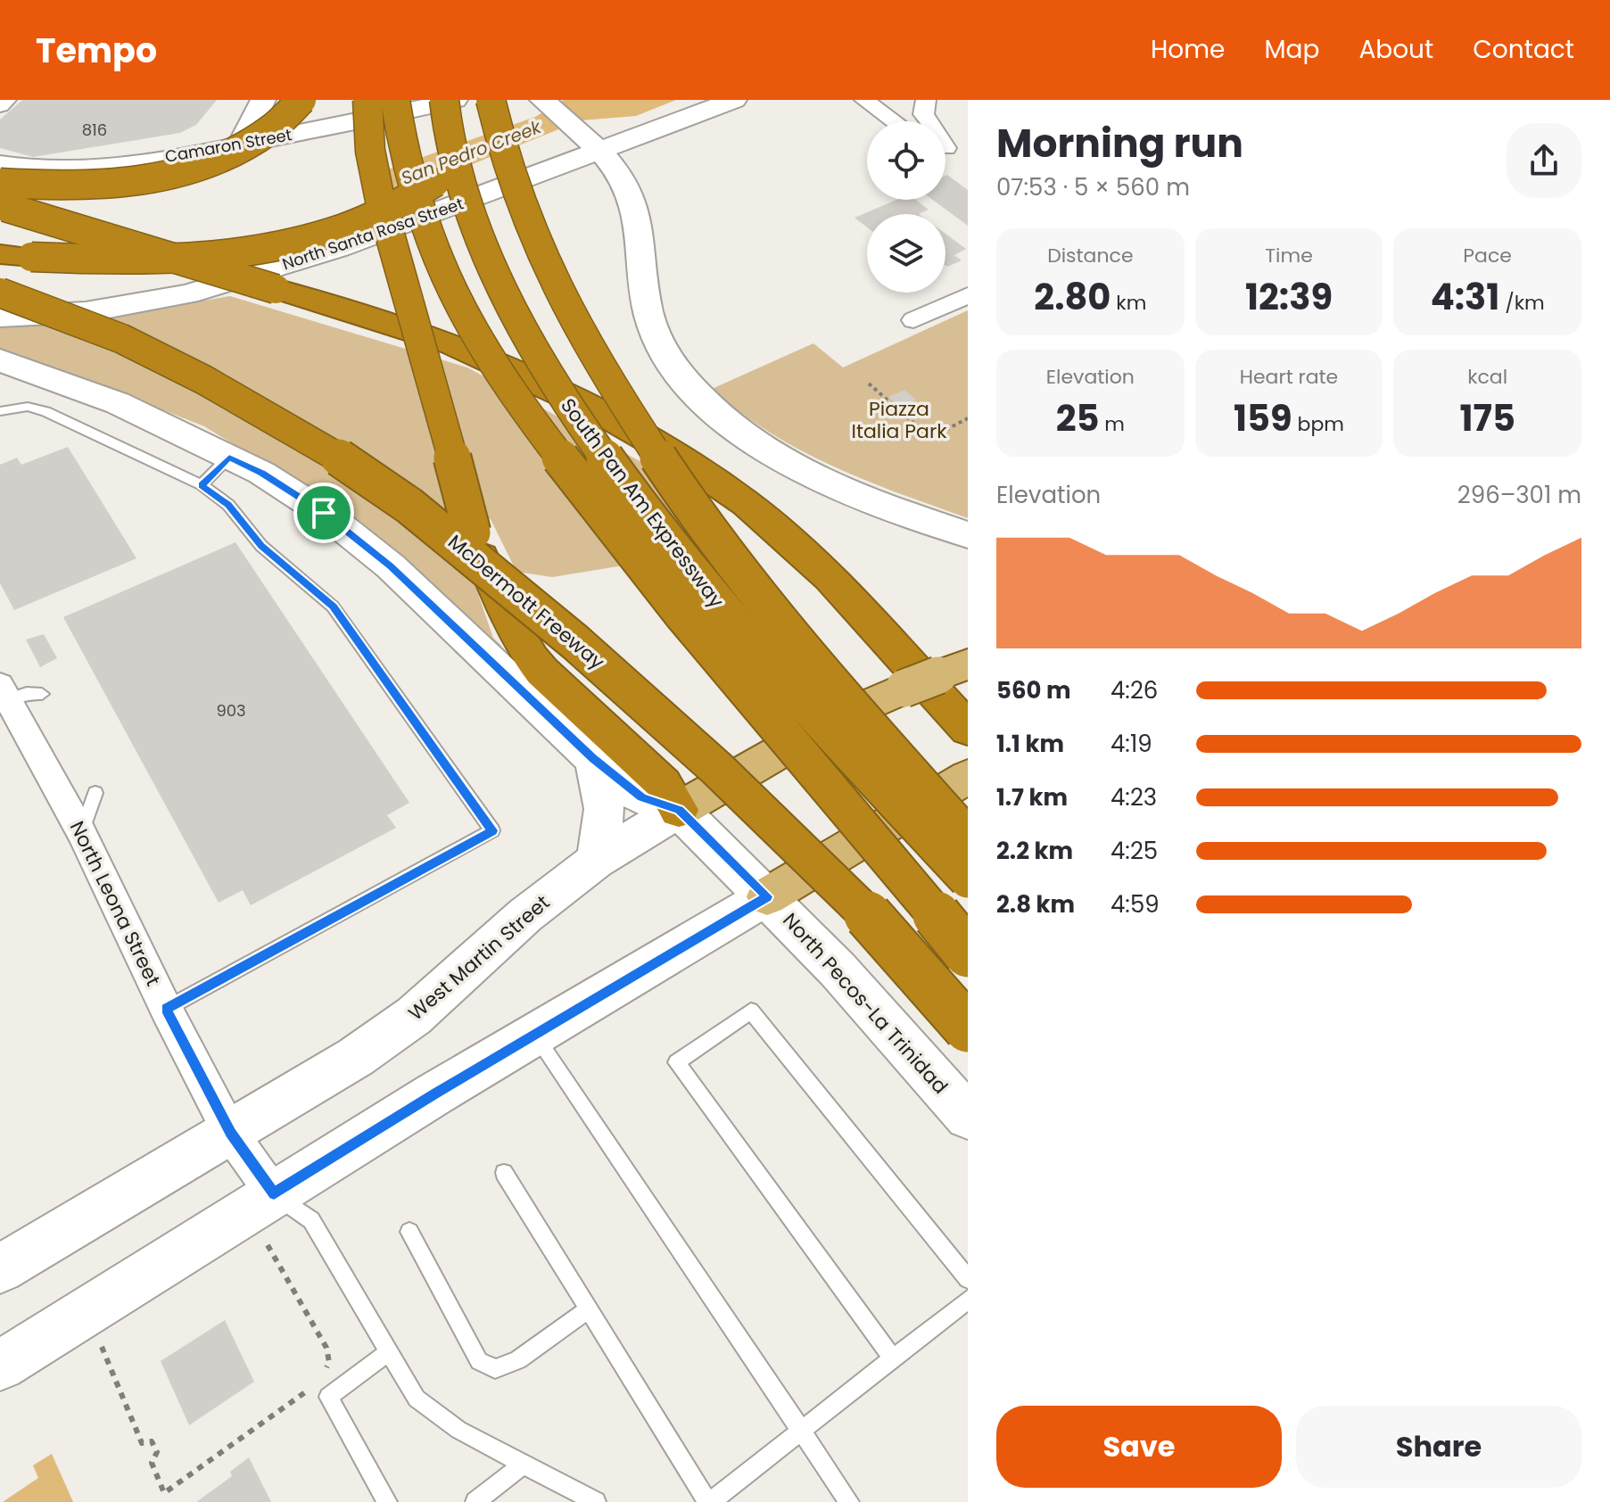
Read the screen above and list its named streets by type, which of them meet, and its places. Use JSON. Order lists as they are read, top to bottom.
{
  "streets": {
    "highway": ["South Pan Am Expressway", "McDermott Freeway"],
    "main road": [
      "Camaron Street",
      "North Santa Rosa Street",
      "West Martin Street",
      "North Pecos-La Trinidad"
    ],
    "street": ["North Leona Street"]
  },
  "crossings": [
    ["North Leona Street", "West Martin Street"],
    ["West Martin Street", "North Pecos-La Trinidad"]
  ],
  "water": ["San Pedro Creek"],
  "parks": ["Piazza Italia Park"],
  "house_numbers": ["816", "903"],
  "page": {
    "header": "Tempo",
    "nav": [
      "Home",
      "Map",
      "About",
      "Contact"
    ],
    "heading": ["Morning run", "07:53 · 5 × 560 m"],
    "stats": [
      ["Distance", "2.80 km"],
      ["Time", "12:39"],
      ["Pace", "4:31 /km"],
      ["Elevation", "25 m"],
      ["Heart rate", "159 bpm"],
      ["kcal", "175"]
    ],
    "chart": ["Elevation", "296–301 m"],
    "list": [
      {
        "name": "560 m",
        "note": "4:26"
      },
      {
        "name": "1.1 km",
        "note": "4:19"
      },
      {
        "name": "1.7 km",
        "note": "4:23"
      },
      {
        "name": "2.2 km",
        "note": "4:25"
      },
      {
        "name": "2.8 km",
        "note": "4:59"
      }
    ],
    "buttons": ["Save", "Share"]
  }
}
